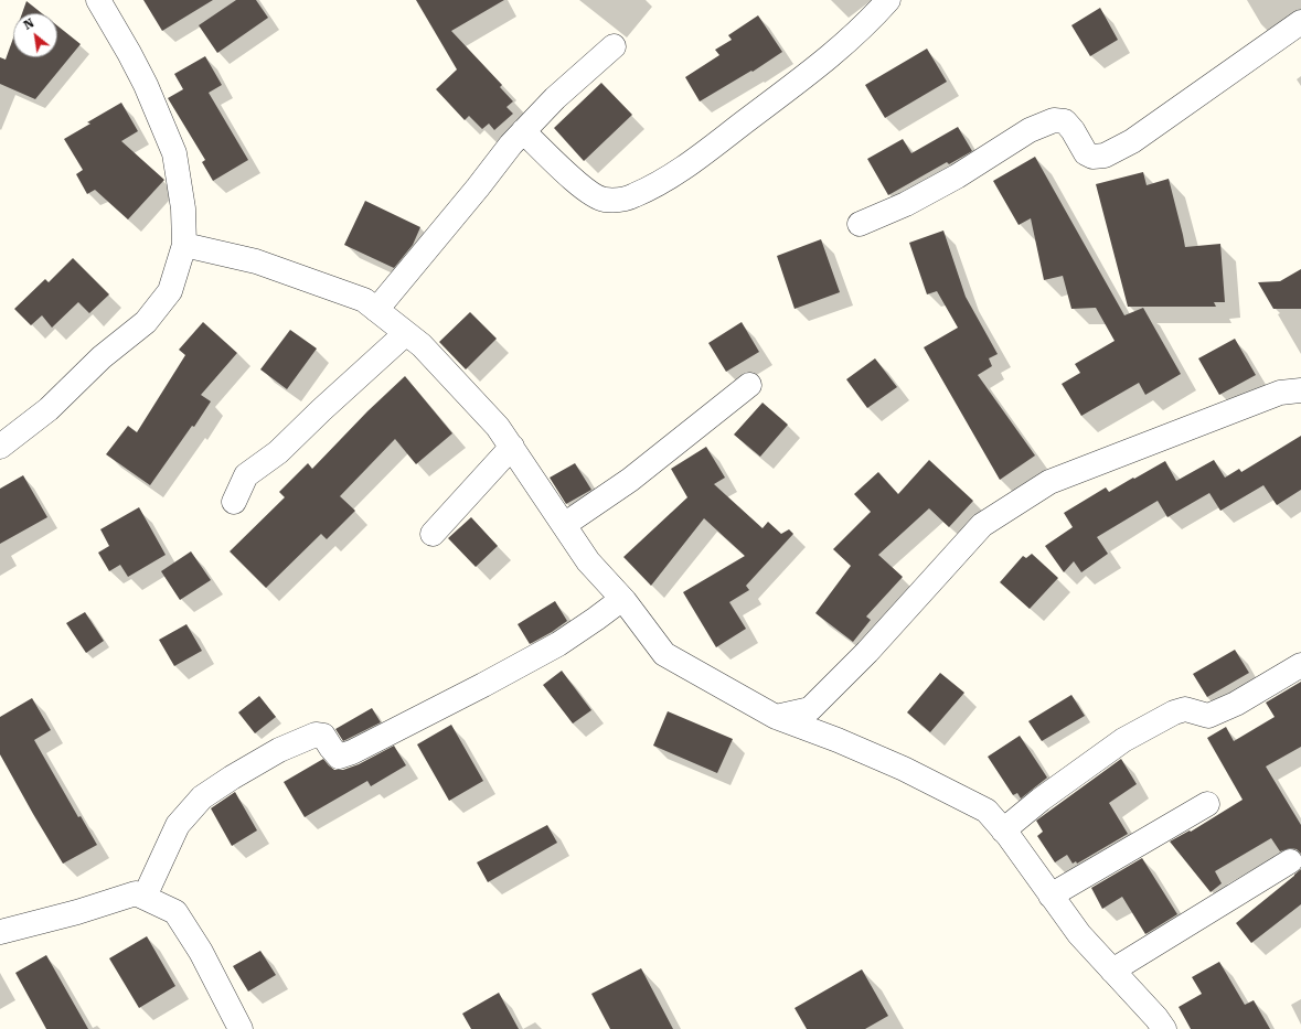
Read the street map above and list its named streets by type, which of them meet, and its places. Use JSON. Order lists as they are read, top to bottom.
{
  "north": "top left"
}
